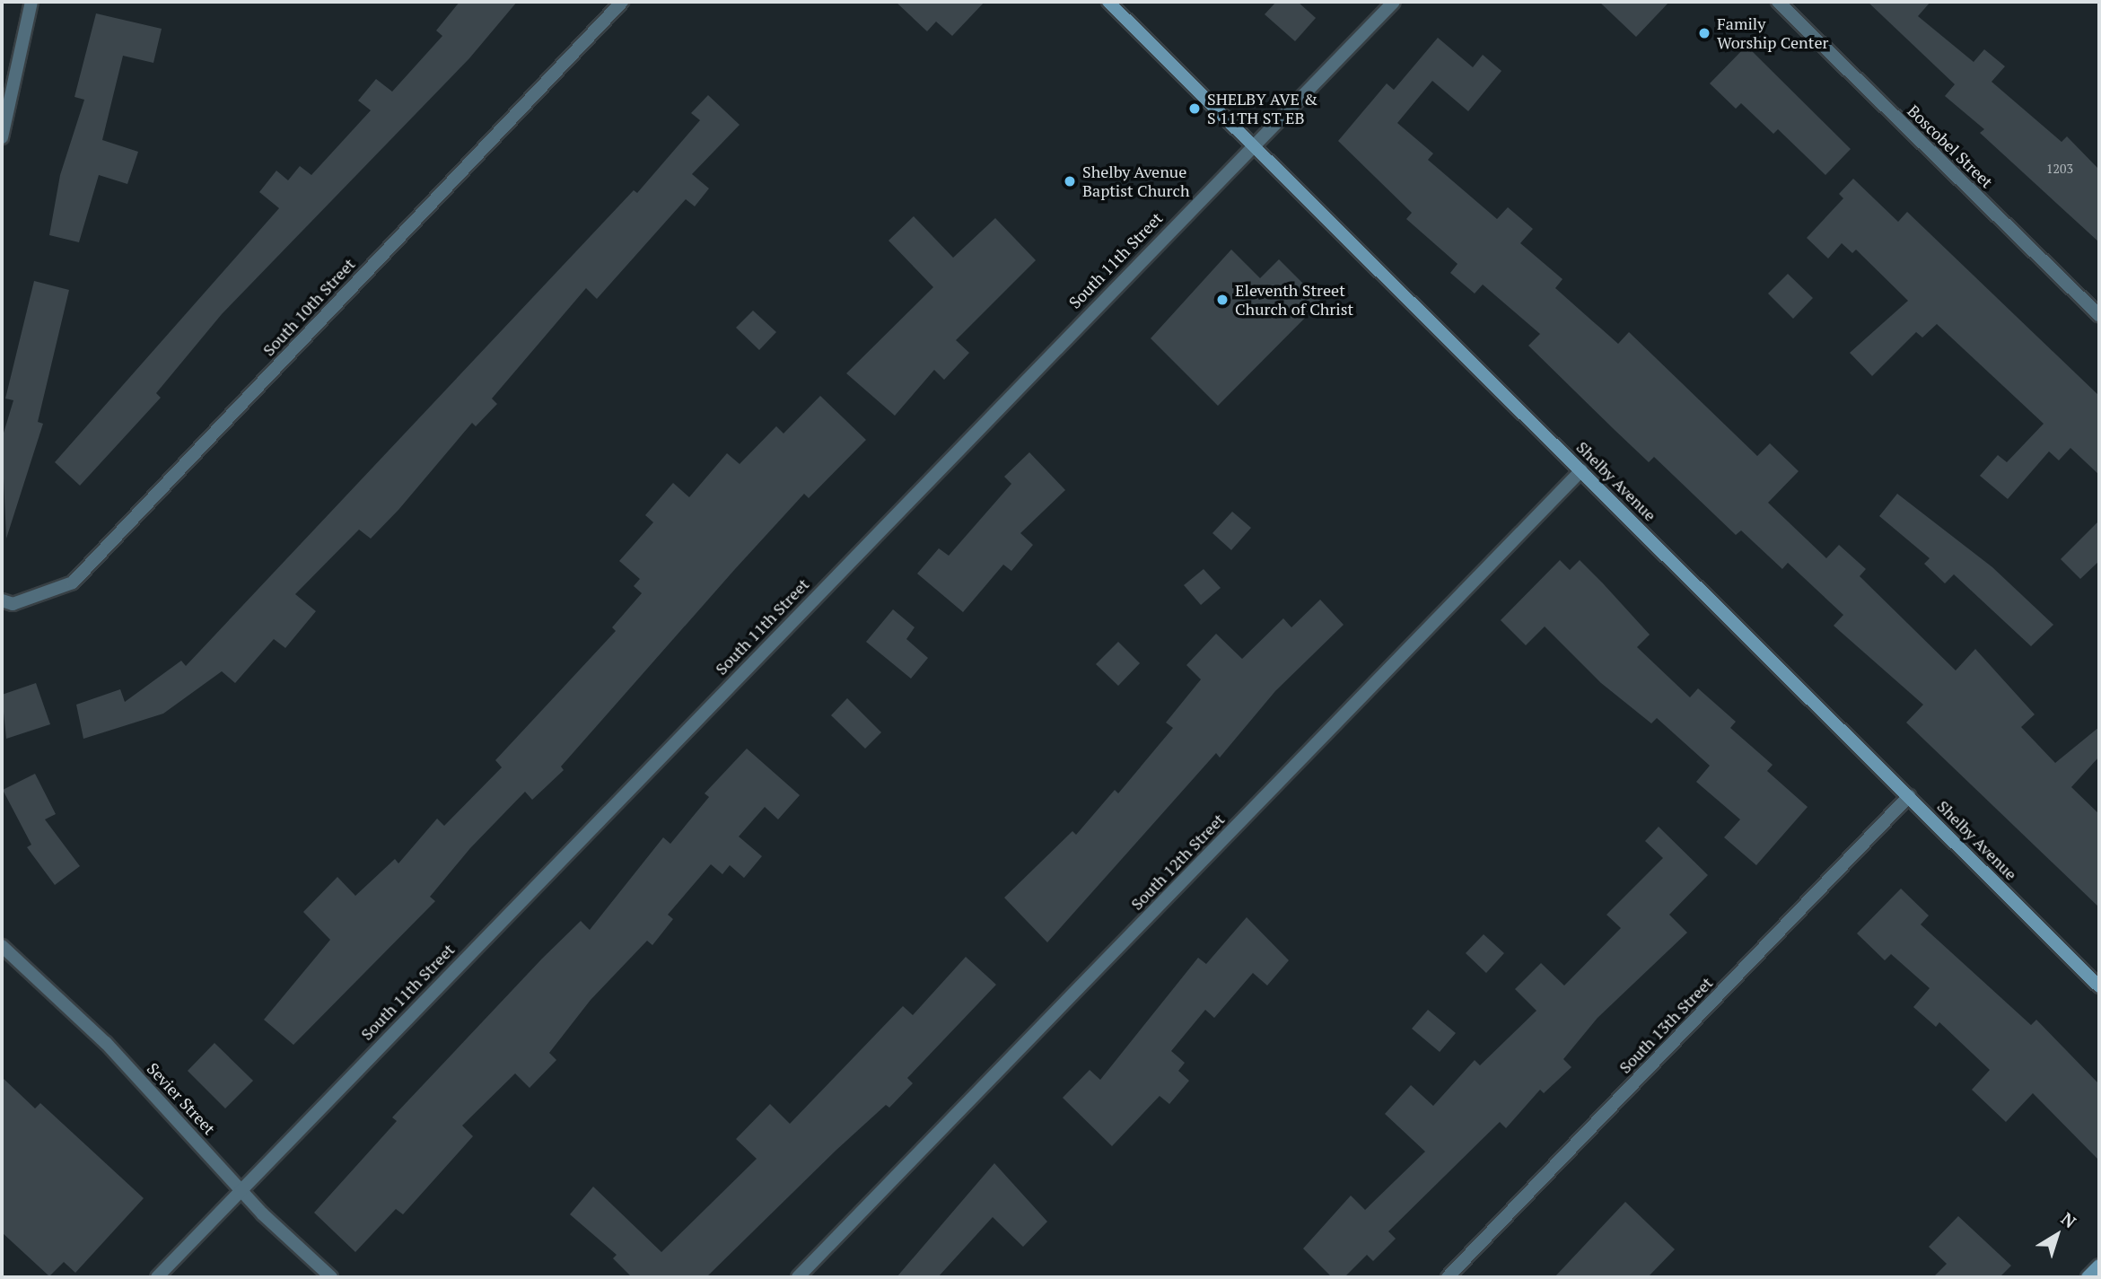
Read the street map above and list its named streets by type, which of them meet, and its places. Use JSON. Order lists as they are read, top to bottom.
{
  "streets": {
    "street": [
      "Boscobel Street",
      "South 11th Street",
      "South 10th Street",
      "Shelby Avenue",
      "South 12th Street",
      "South 13th Street",
      "Sevier Street"
    ]
  },
  "crossings": [
    ["South 11th Street", "Shelby Avenue"],
    ["South 11th Street", "Sevier Street"],
    ["Shelby Avenue", "South 12th Street"],
    ["Shelby Avenue", "South 13th Street"]
  ],
  "places": [
    "Family Worship Center",
    "SHELBY AVE & S 11TH ST EB",
    "Shelby Avenue Baptist Church",
    "Eleventh Street Church of Christ"
  ],
  "house_numbers": ["1203"],
  "north": "top right"
}
